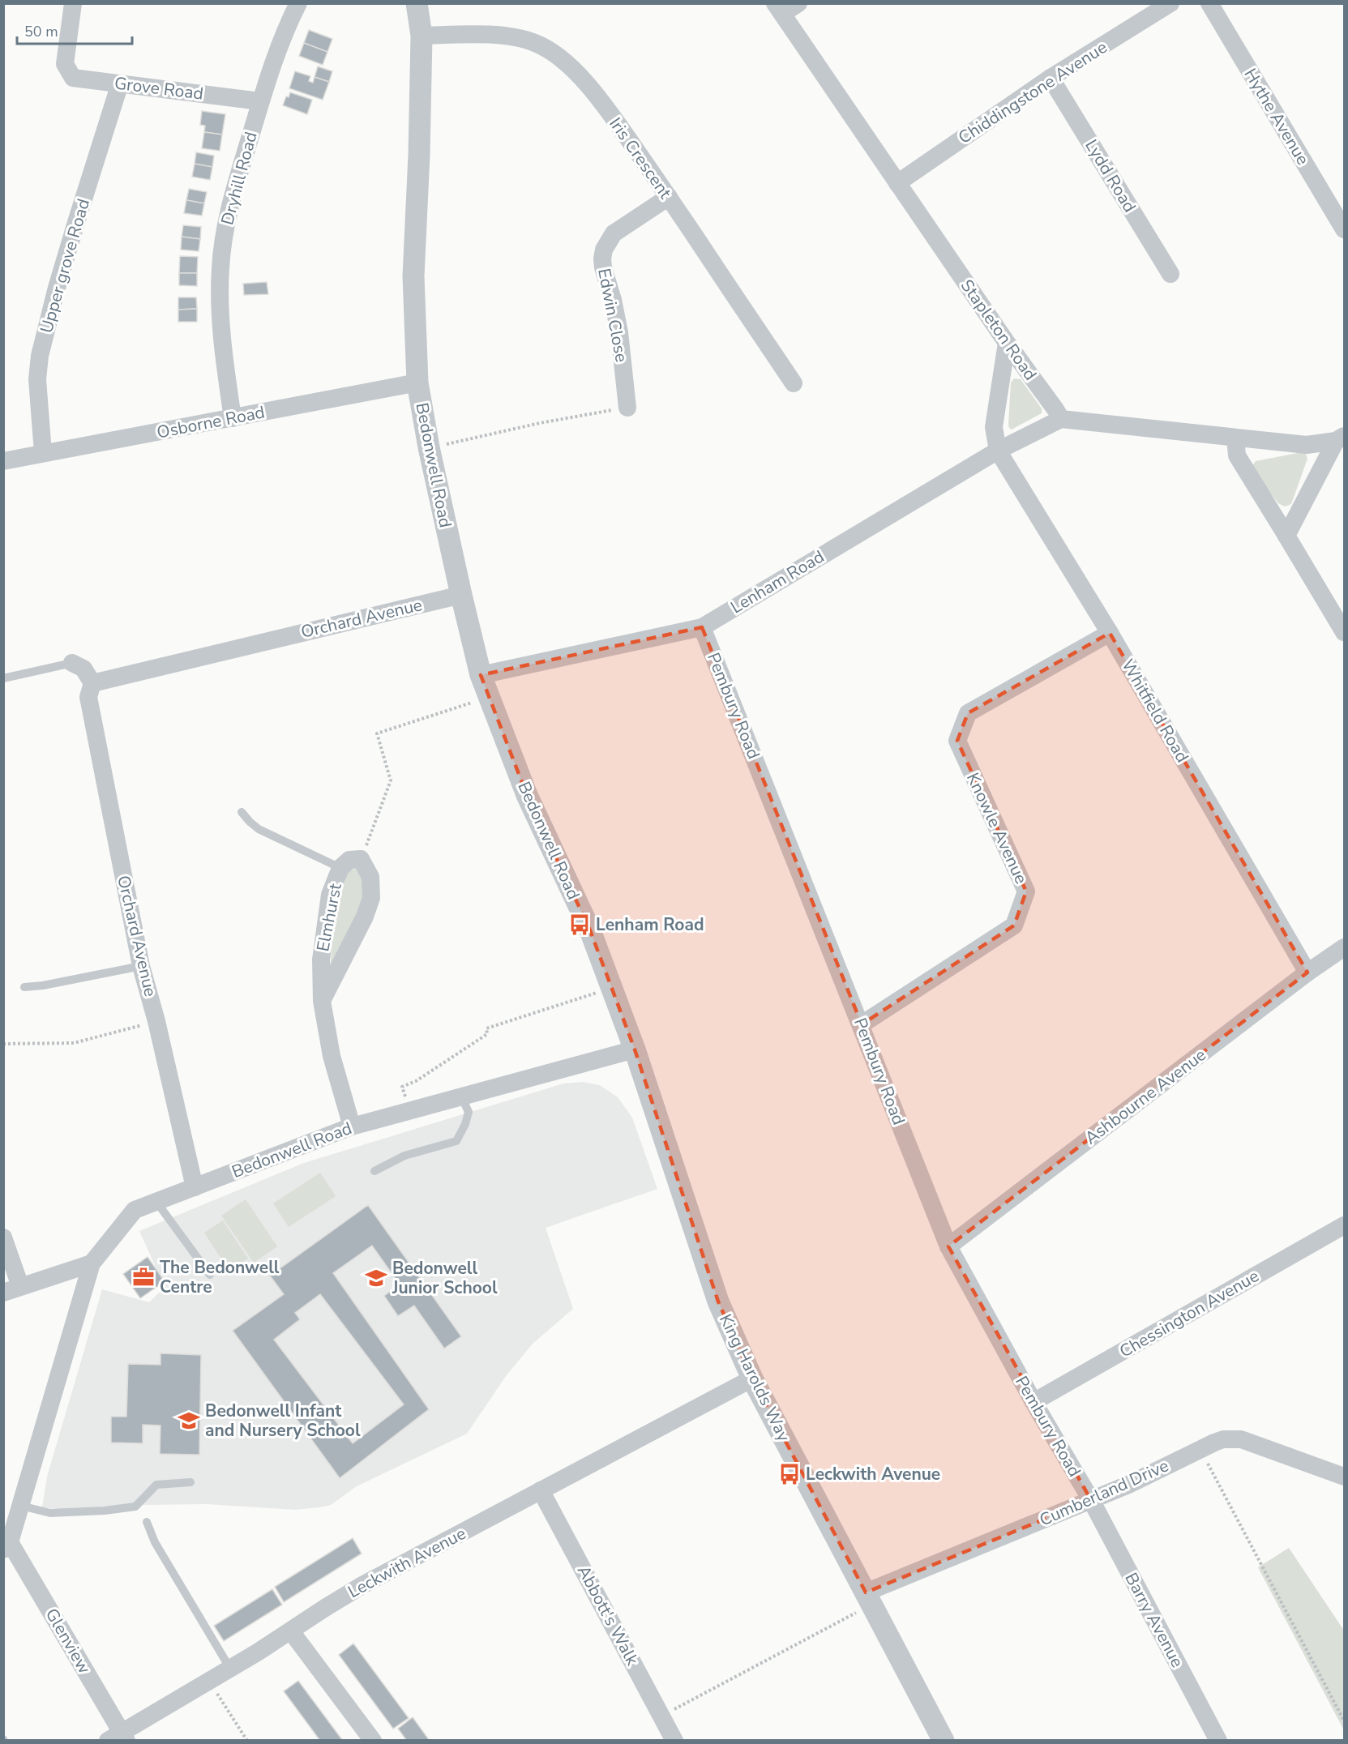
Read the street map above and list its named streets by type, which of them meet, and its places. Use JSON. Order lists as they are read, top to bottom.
{
  "streets": {
    "street": [
      "Grove Road",
      "Chiddingstone Avenue",
      "Hythe Avenue",
      "Iris Crescent",
      "Lydd Road",
      "Dryhill Road",
      "Upper grove Road",
      "Edwin Close",
      "Stapleton Road",
      "Osborne Road",
      "Bedonwell Road",
      "Lenham Road",
      "Orchard Avenue",
      "Pembury Road",
      "Whitfield Road",
      "Knowle Avenue",
      "Elmhurst",
      "Ashbourne Avenue",
      "Chessington Avenue",
      "King Harolds Way",
      "Cumberland Drive",
      "Leckwith Avenue",
      "Abbott's Walk",
      "Barry Avenue",
      "Glenview"
    ]
  },
  "crossings": [
    ["Grove Road", "Dryhill Road"],
    ["Grove Road", "Upper grove Road"],
    ["Chiddingstone Avenue", "Lydd Road"],
    ["Chiddingstone Avenue", "Stapleton Road"],
    ["Iris Crescent", "Edwin Close"],
    ["Iris Crescent", "Bedonwell Road"],
    ["Dryhill Road", "Osborne Road"],
    ["Upper grove Road", "Osborne Road"],
    ["Stapleton Road", "Lenham Road"],
    ["Osborne Road", "Bedonwell Road"],
    ["Bedonwell Road", "Lenham Road"],
    ["Bedonwell Road", "Orchard Avenue"],
    ["Bedonwell Road", "Elmhurst"],
    ["Bedonwell Road", "King Harolds Way"],
    ["Bedonwell Road", "Glenview"],
    ["Lenham Road", "Pembury Road"],
    ["Lenham Road", "Whitfield Road"],
    ["Pembury Road", "Knowle Avenue"],
    ["Pembury Road", "Ashbourne Avenue"],
    ["Pembury Road", "Chessington Avenue"],
    ["Pembury Road", "Cumberland Drive"],
    ["Pembury Road", "Barry Avenue"],
    ["Whitfield Road", "Knowle Avenue"],
    ["Whitfield Road", "Ashbourne Avenue"],
    ["King Harolds Way", "Cumberland Drive"],
    ["King Harolds Way", "Leckwith Avenue"],
    ["Cumberland Drive", "Barry Avenue"],
    ["Leckwith Avenue", "Abbott's Walk"],
    ["Leckwith Avenue", "Glenview"]
  ],
  "places": {
    "bus stop": ["Lenham Road", "Leckwith Avenue"],
    "office": ["The Bedonwell Centre"],
    "school or university": ["Bedonwell Junior School", "Bedonwell Infant and Nursery School"]
  },
  "scale_bar": "50 m"
}
